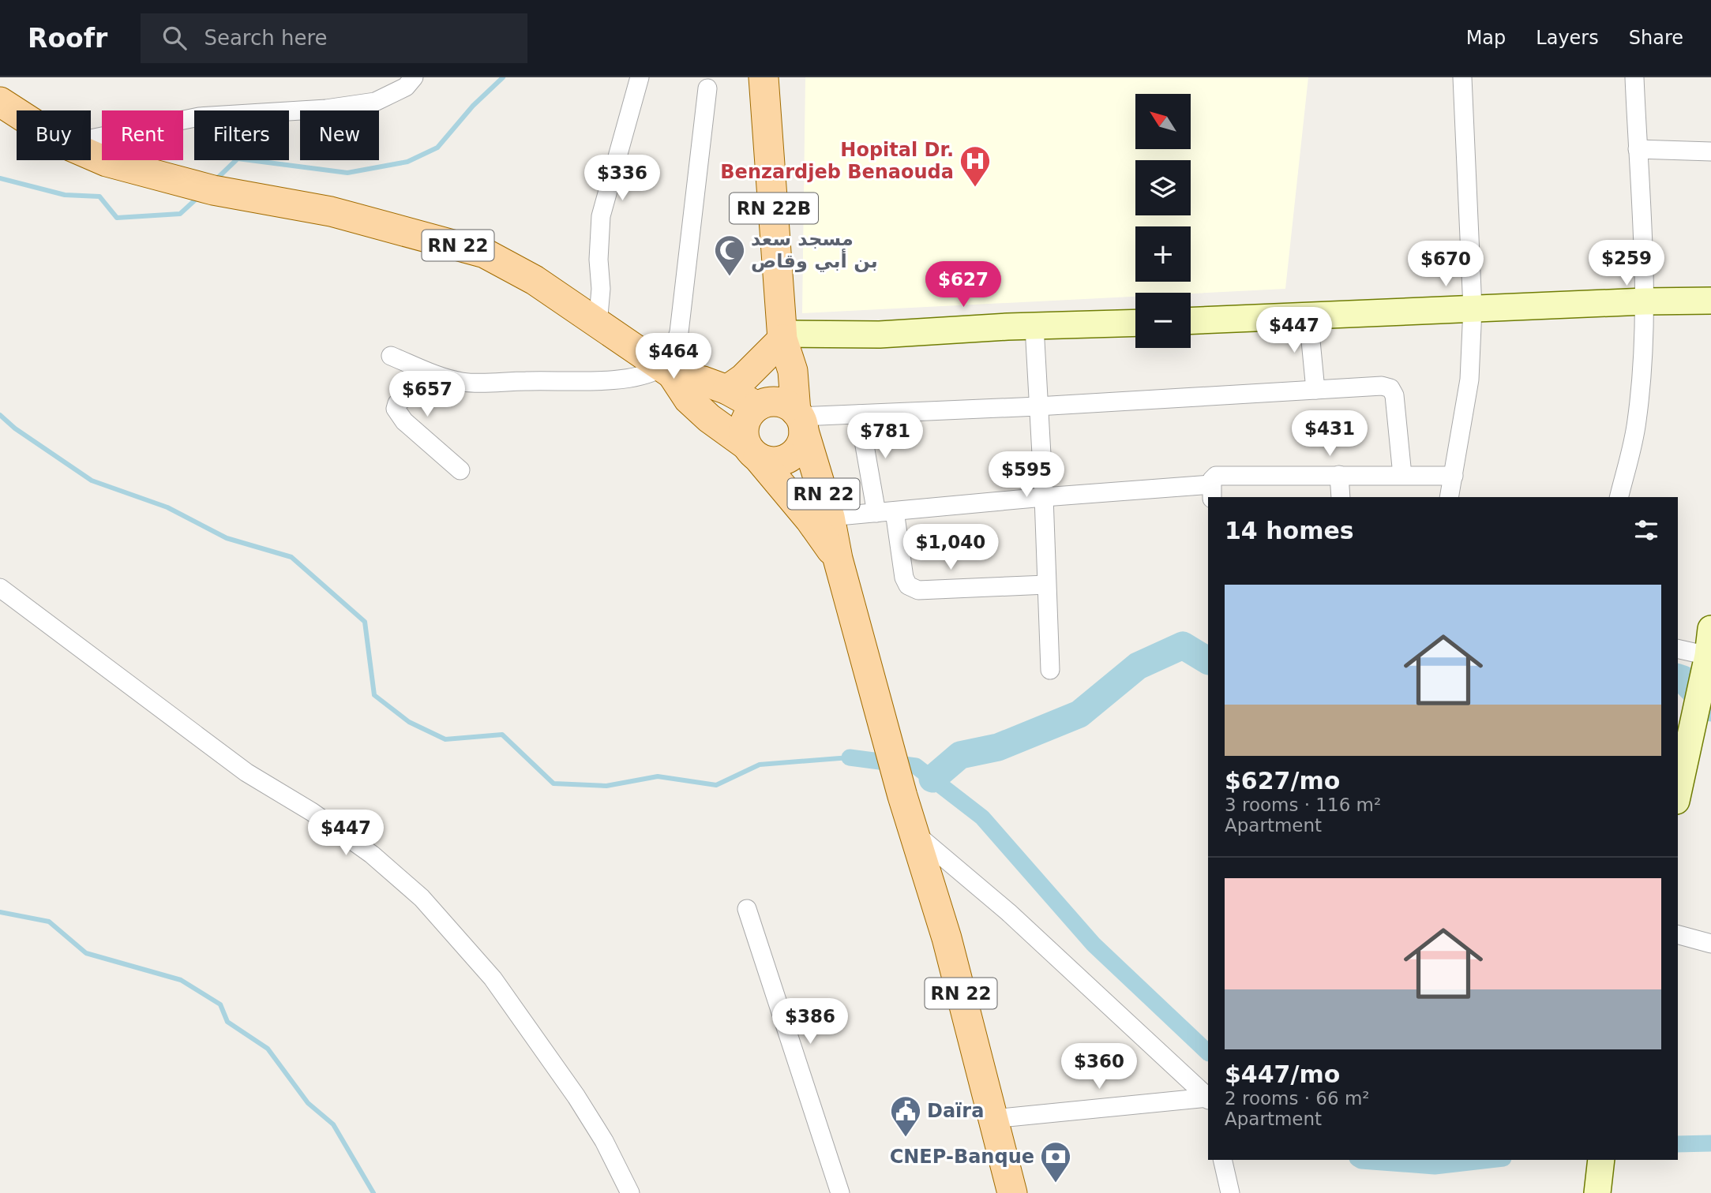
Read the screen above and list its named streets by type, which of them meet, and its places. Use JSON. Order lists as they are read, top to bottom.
{
  "streets": {
    "main road": ["RN 22B", "RN 22"]
  },
  "crossings": [
    ["RN 22B", "RN 22"]
  ],
  "places": {
    "hospital": ["Hopital Dr. Benzardjeb Benaouda"],
    "mosque": ["مسجد سعد بن أبي وقاص"],
    "public building": ["Daïra"],
    "bank": ["CNEP-Banque"]
  },
  "north": "top left",
  "page": {
    "header": "Roofr",
    "search": "Search here",
    "nav": ["Map", "Layers", "Share"],
    "map_buttons": ["+", "−"],
    "chip": [
      "Buy",
      "Rent",
      "Filters",
      "New"
    ],
    "price": [
      "$336",
      "$259",
      "$670",
      "$627",
      "$447",
      "$464",
      "$657",
      "$431",
      "$781",
      "$595",
      "$1,040",
      "$447",
      "$386",
      "$360"
    ],
    "heading": "14 homes",
    "list": [
      {
        "name": "$627/mo",
        "note": "3 rooms · 116 m² · Apartment"
      },
      {
        "name": "$447/mo",
        "note": "2 rooms · 66 m² · Apartment"
      }
    ]
  }
}
